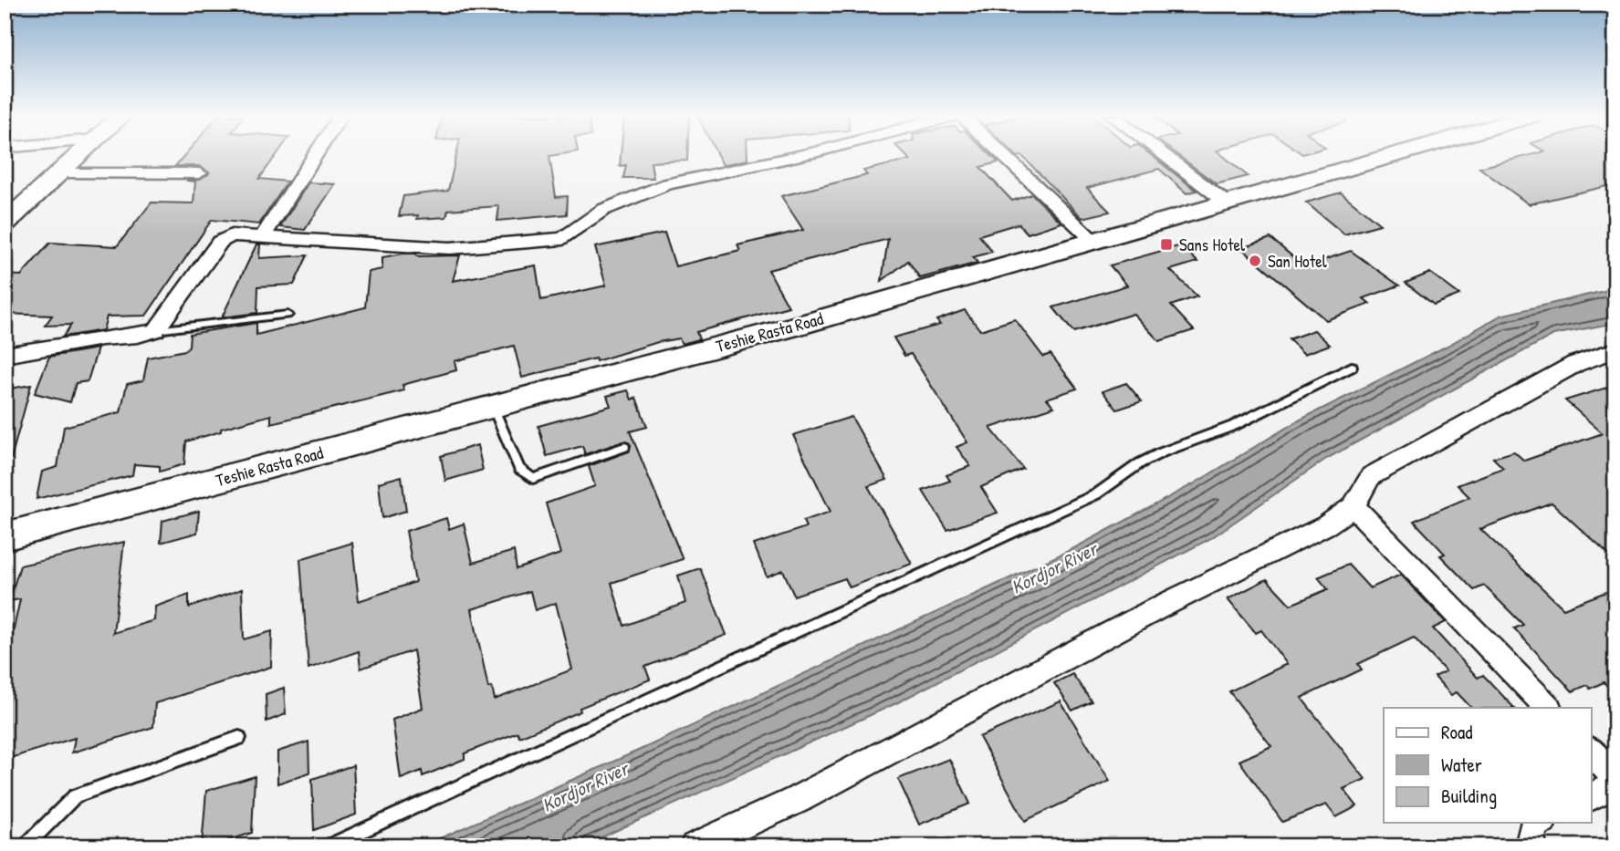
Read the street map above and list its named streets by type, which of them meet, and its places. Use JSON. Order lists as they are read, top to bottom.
{
  "streets": {
    "main road": ["Teshie Rasta Road"]
  },
  "water": ["Kordjor River"],
  "places": {
    "transit": ["Sans Hotel"],
    "other": ["San Hotel"]
  },
  "legend": ["Road", "Water", "Building"]
}
